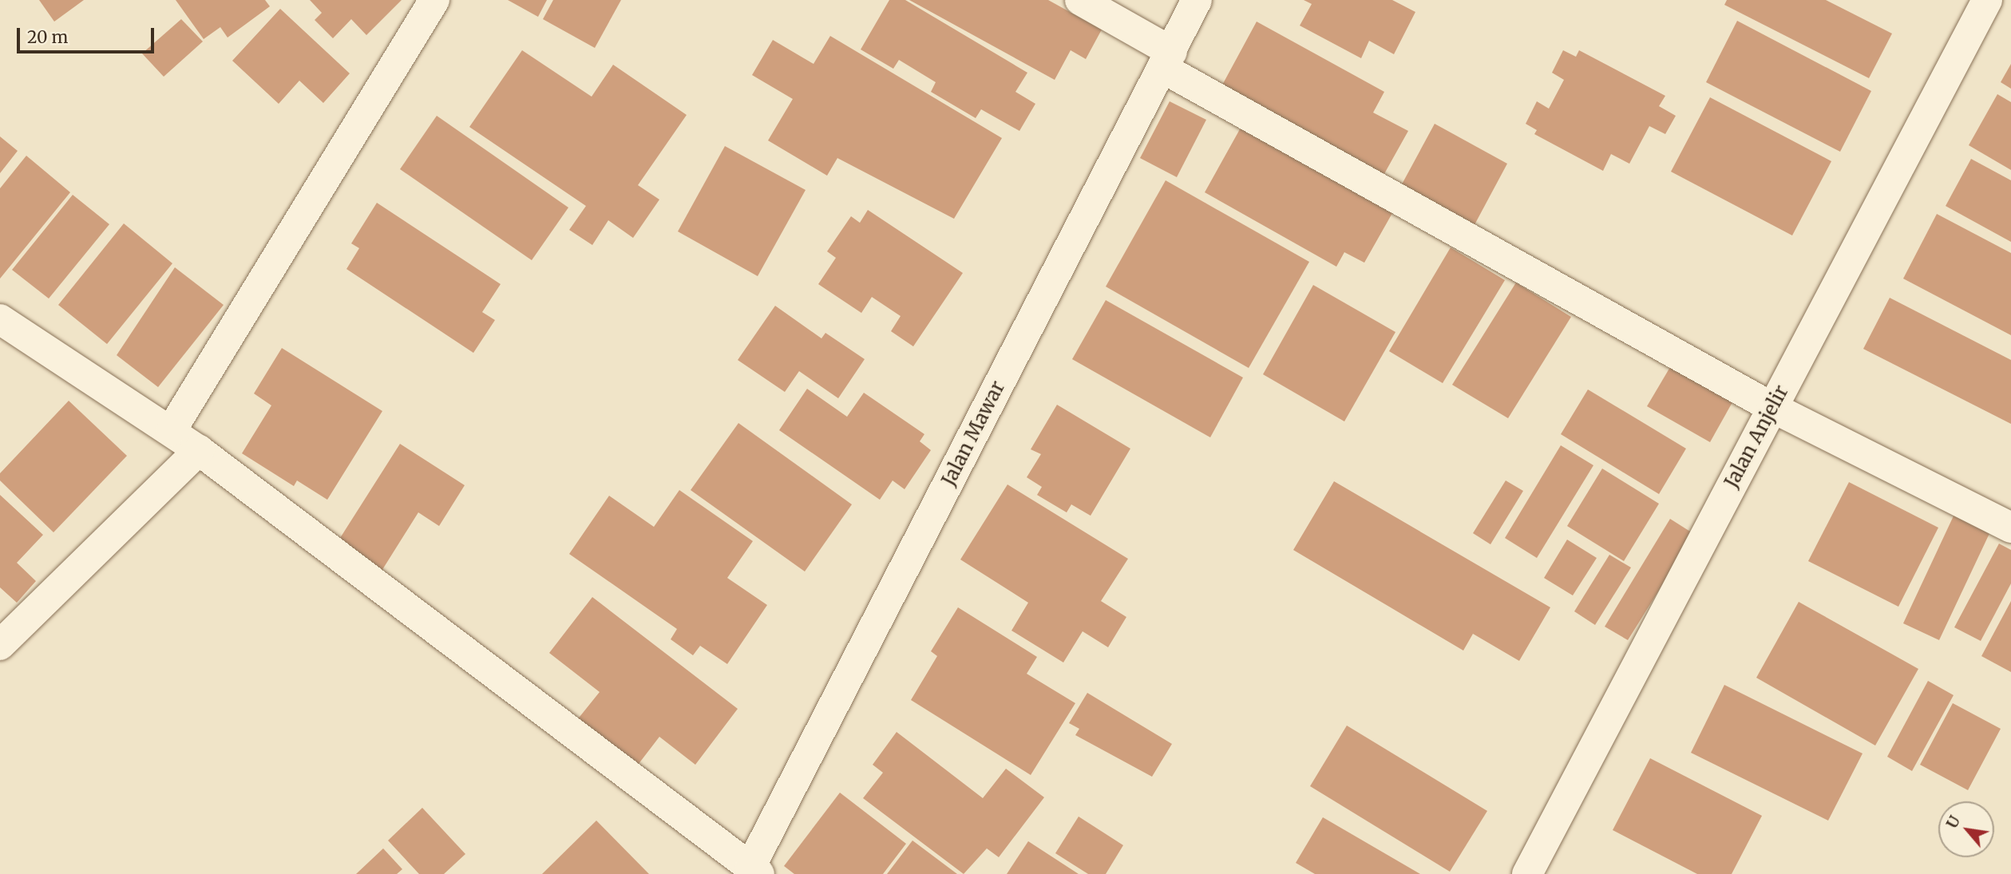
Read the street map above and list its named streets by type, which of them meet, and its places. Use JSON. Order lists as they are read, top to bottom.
{
  "streets": {
    "street": ["Jalan Mawar", "Jalan Anjelir"]
  },
  "scale_bar": "20 m",
  "north": "top left"
}
